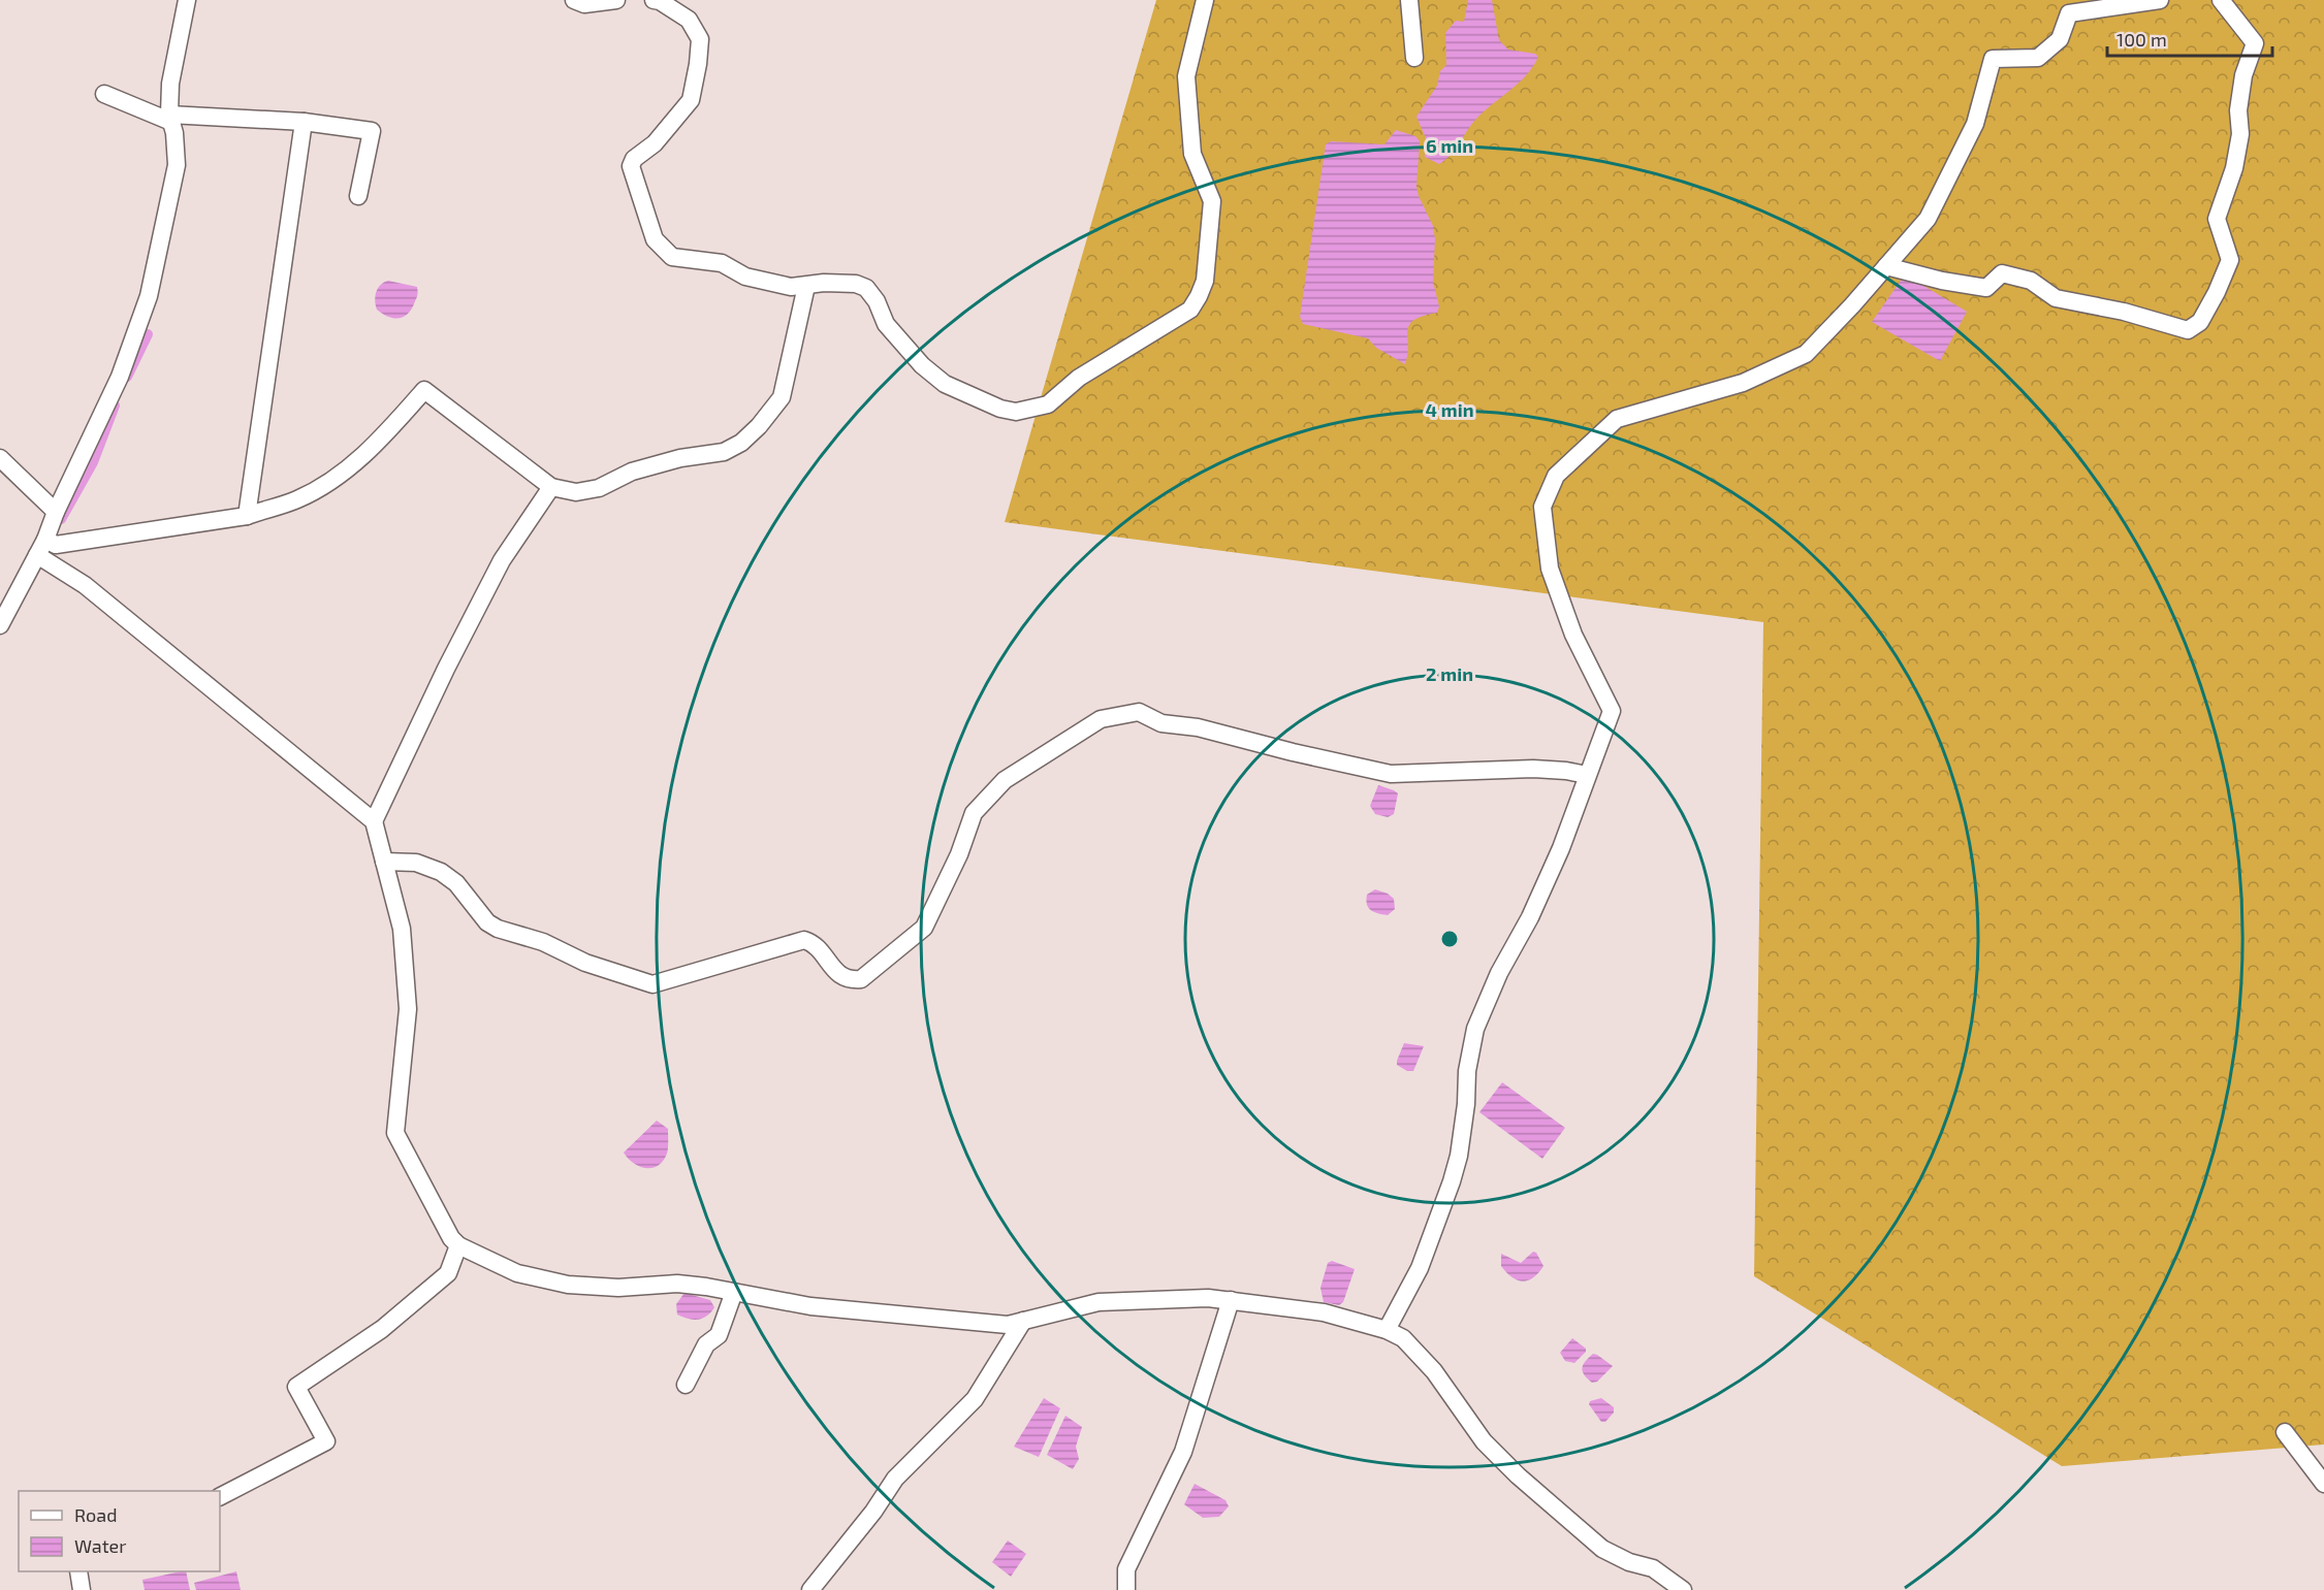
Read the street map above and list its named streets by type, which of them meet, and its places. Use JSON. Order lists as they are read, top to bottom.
{
  "legend": ["Road", "Water"],
  "scale_bar": "100 m",
  "rings": ["6 min", "4 min", "2 min"]
}
